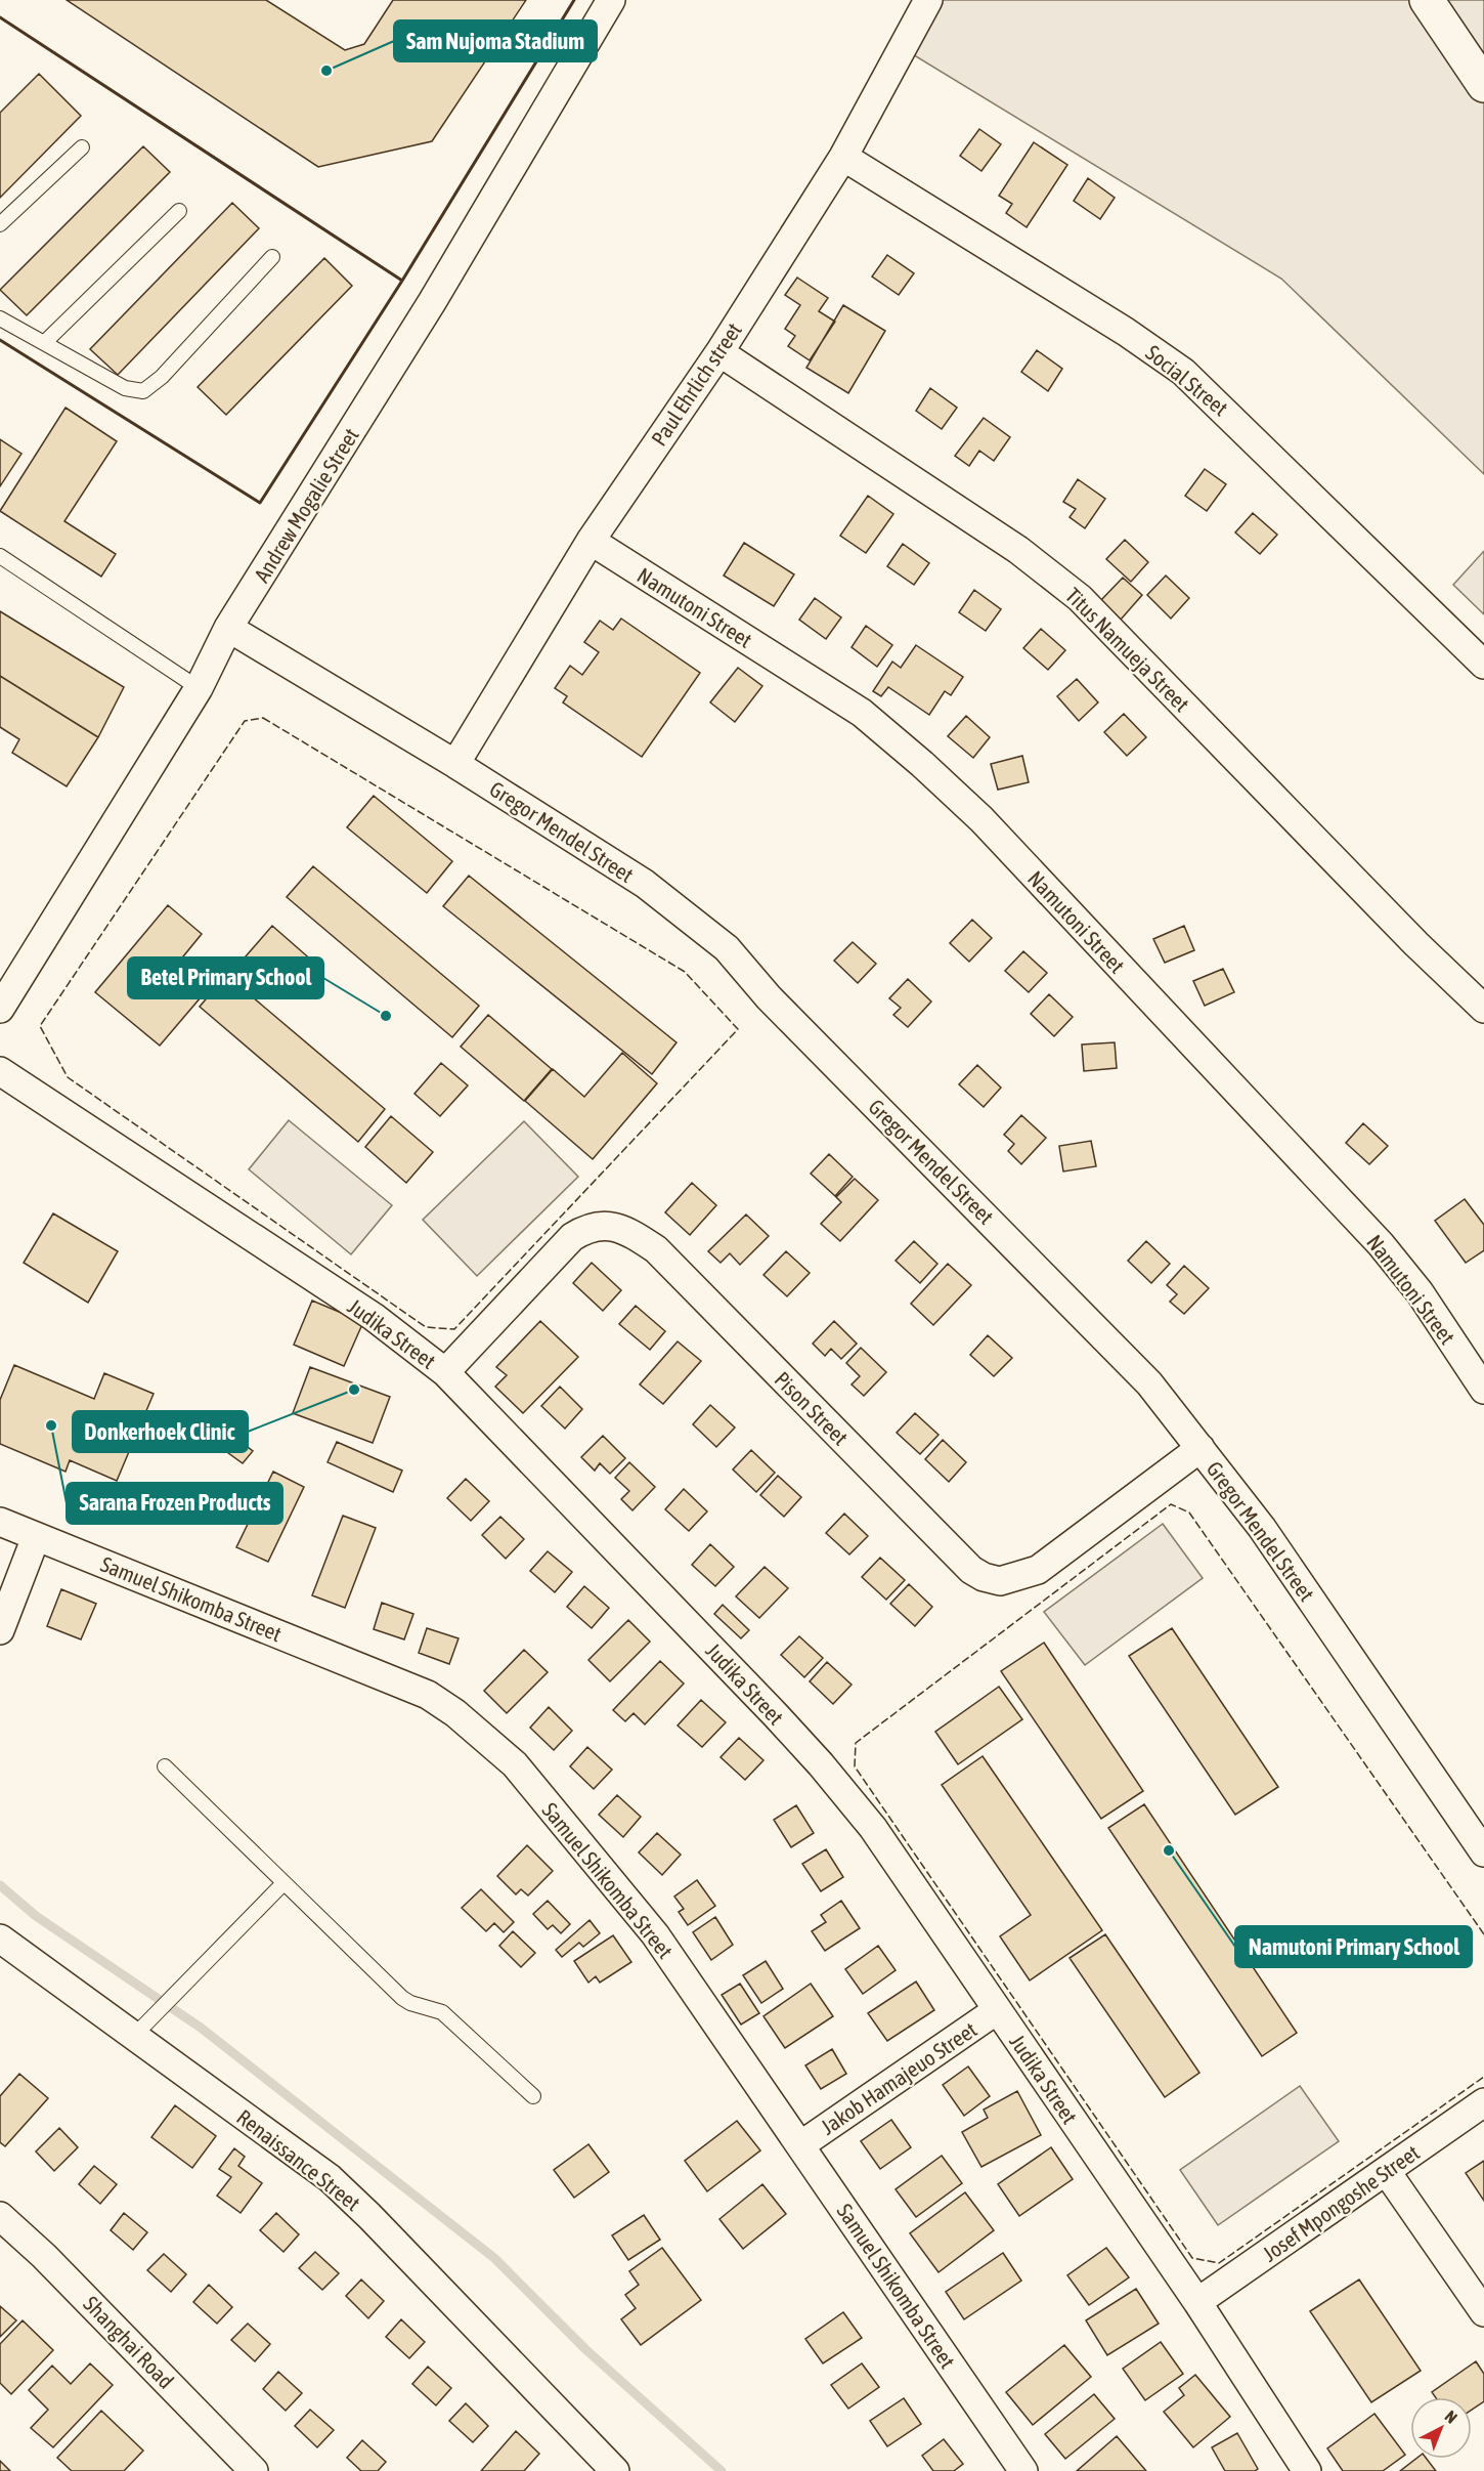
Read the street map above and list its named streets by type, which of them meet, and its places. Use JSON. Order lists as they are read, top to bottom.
{
  "streets": {
    "street": [
      "Social Street",
      "Paul Ehrlich street",
      "Andrew Mogalie Street",
      "Namutoni Street",
      "Titus Namueja Street",
      "Gregor Mendel Street",
      "Judika Street",
      "Pison Street",
      "Samuel Shikomba Street",
      "Jakob Hamajeuo Street",
      "Renaissance Street",
      "Josef Mpongoshe Street",
      "Shanghai Road"
    ]
  },
  "crossings": [
    ["Social Street", "Paul Ehrlich street"],
    ["Paul Ehrlich street", "Namutoni Street"],
    ["Paul Ehrlich street", "Titus Namueja Street"],
    ["Paul Ehrlich street", "Gregor Mendel Street"],
    ["Andrew Mogalie Street", "Gregor Mendel Street"],
    ["Gregor Mendel Street", "Pison Street"],
    ["Judika Street", "Pison Street"],
    ["Judika Street", "Jakob Hamajeuo Street"],
    ["Judika Street", "Josef Mpongoshe Street"],
    ["Samuel Shikomba Street", "Jakob Hamajeuo Street"]
  ],
  "places": [
    "Sam Nujoma Stadium",
    "Betel Primary School",
    "Donkerhoek Clinic",
    "Sarana Frozen Products",
    "Namutoni Primary School"
  ],
  "north": "top right"
}
